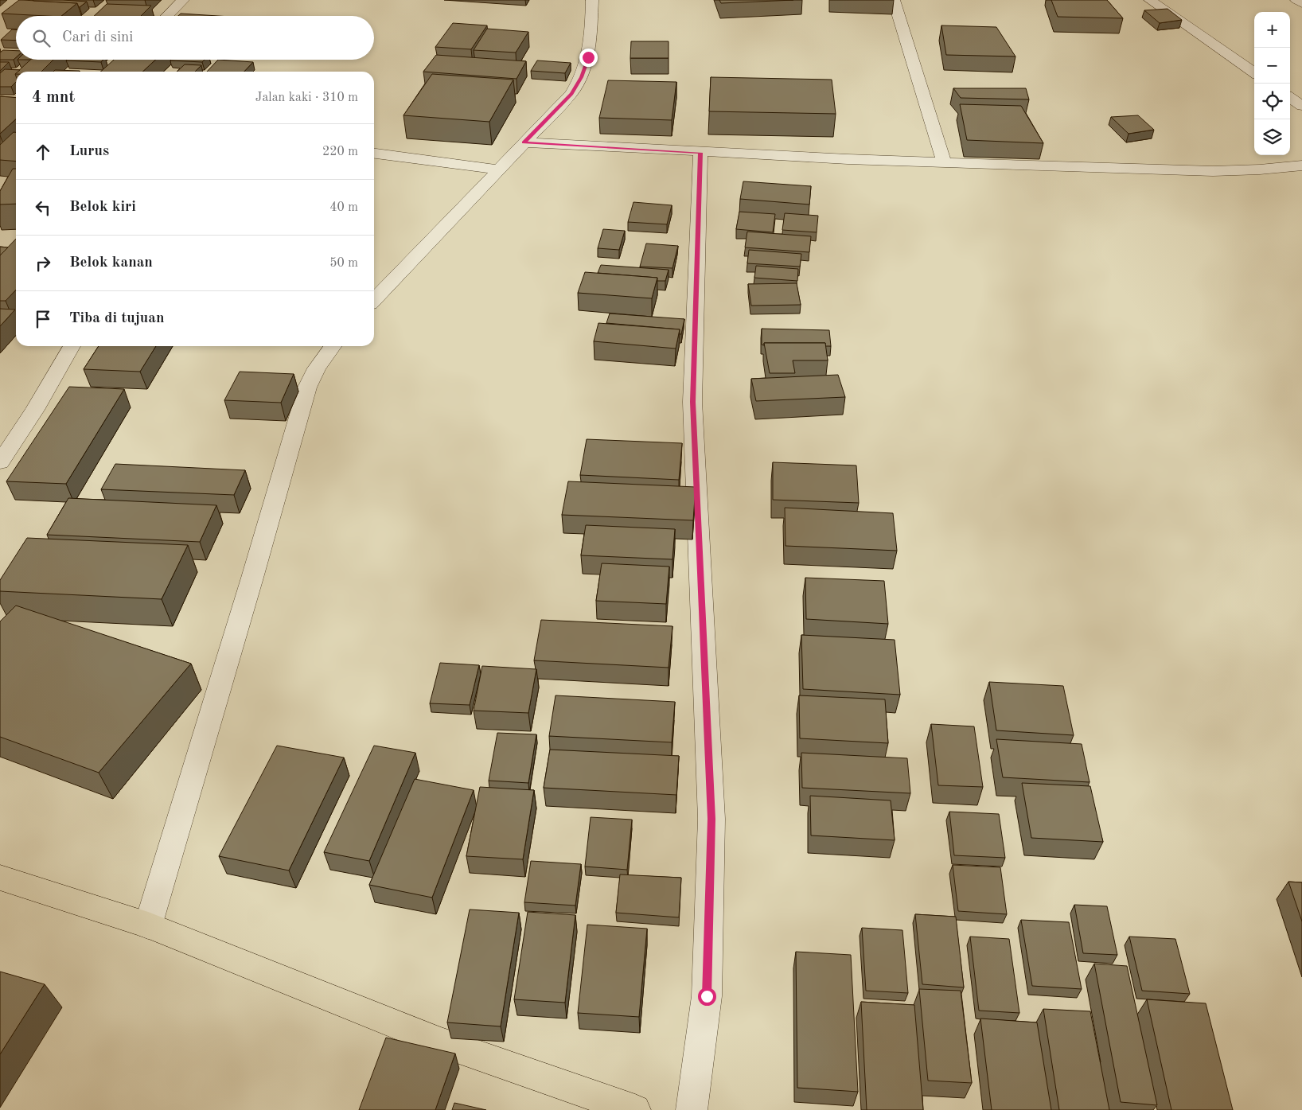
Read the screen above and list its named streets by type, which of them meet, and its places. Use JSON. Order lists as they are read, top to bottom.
{
  "page": {
    "map_buttons": ["+", "−"],
    "search": "Cari di sini",
    "heading": ["4 mnt", "Jalan kaki · 310 m"],
    "list": [
      ["Lurus", "220 m"],
      ["Belok kiri", "40 m"],
      ["Belok kanan", "50 m"],
      "Tiba di tujuan"
    ]
  }
}
